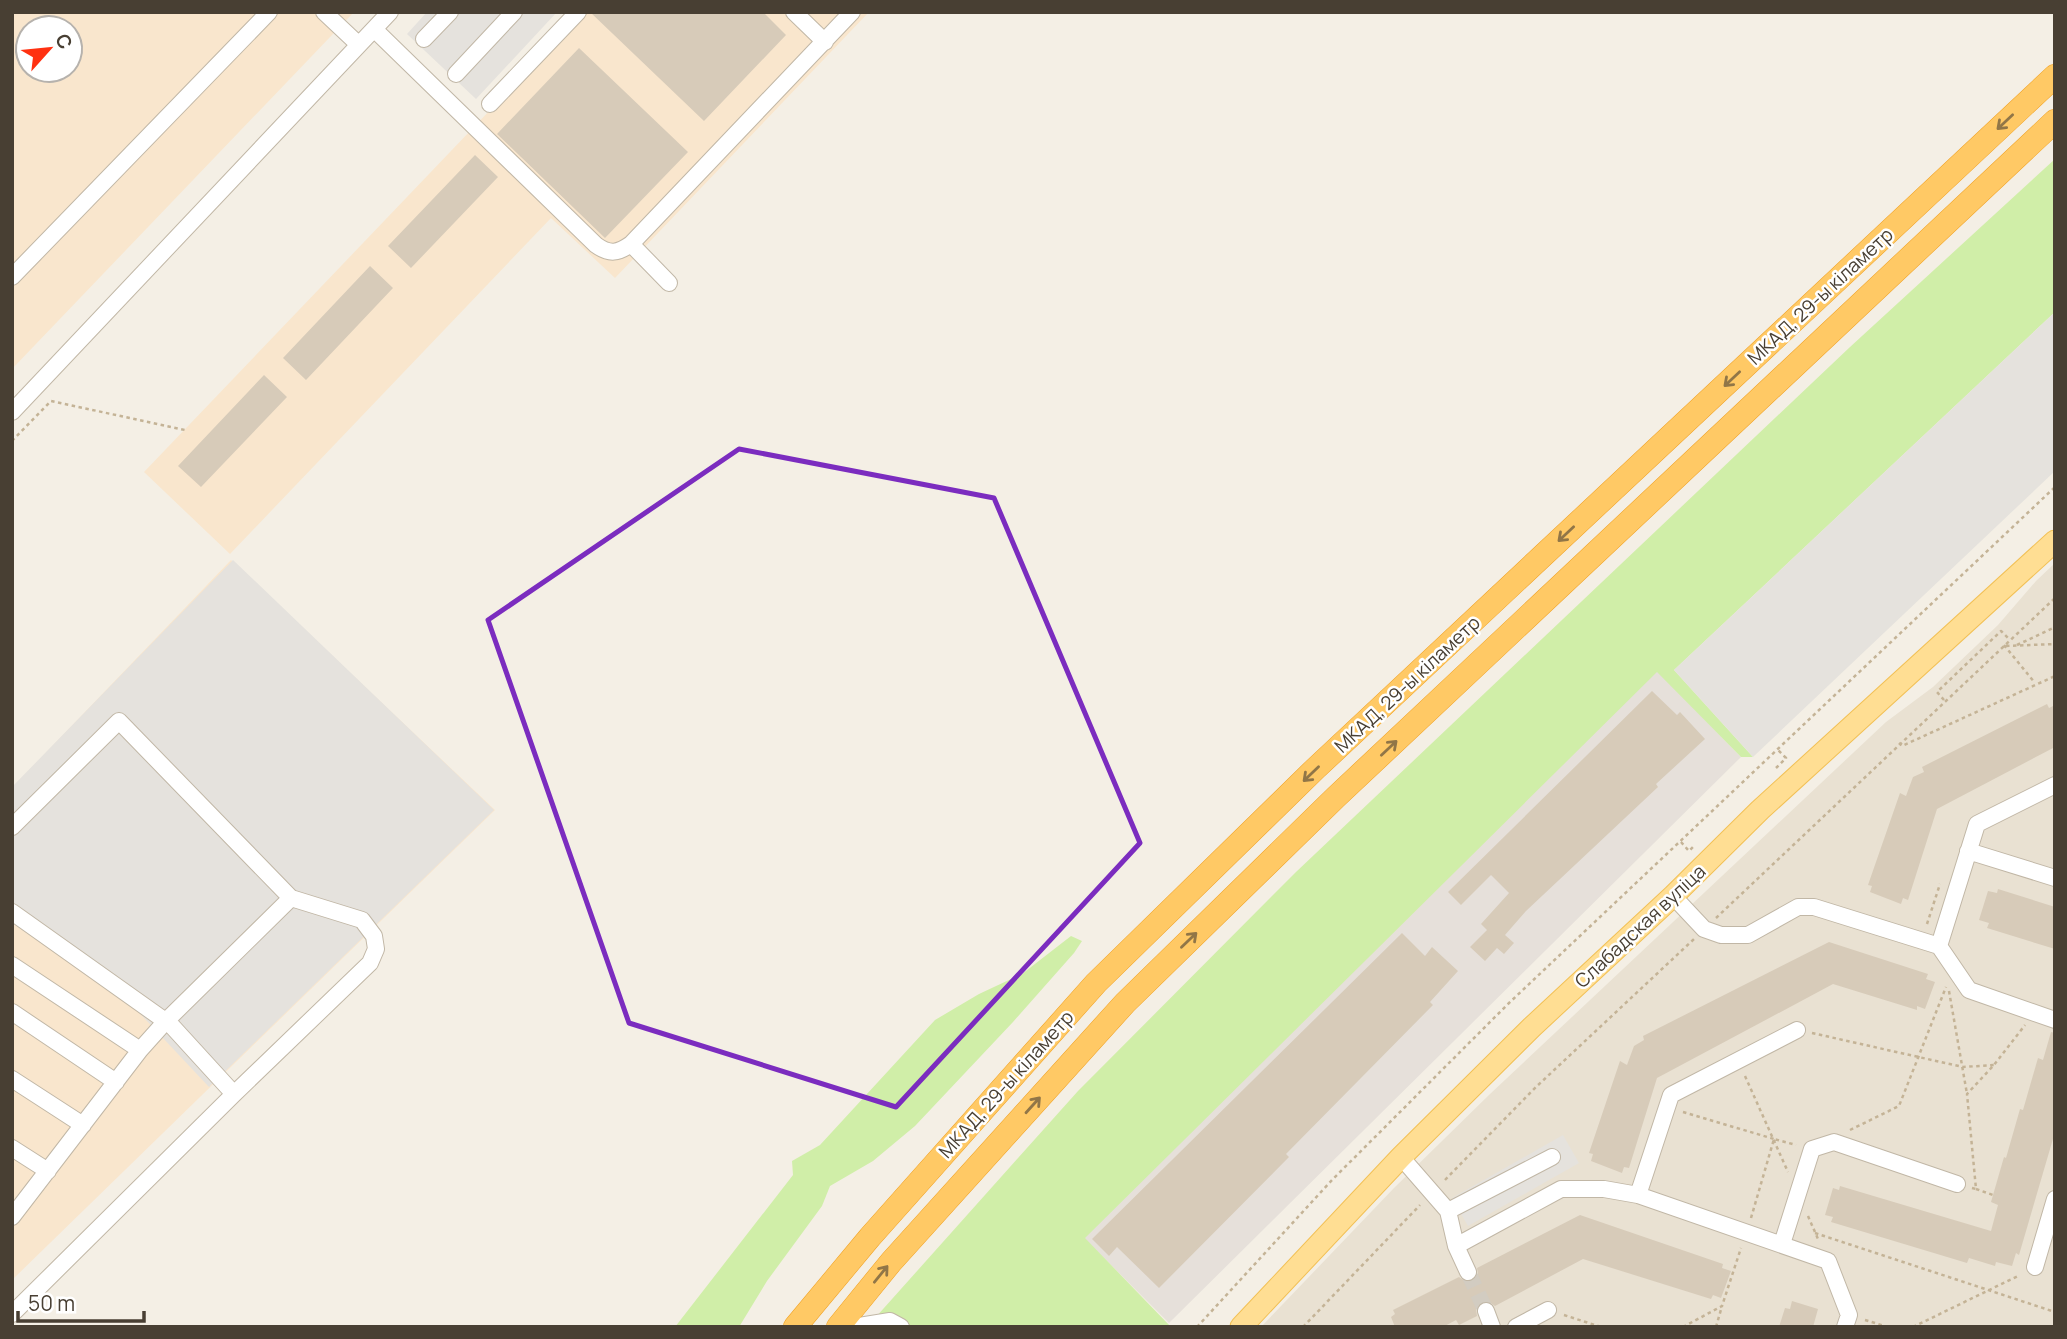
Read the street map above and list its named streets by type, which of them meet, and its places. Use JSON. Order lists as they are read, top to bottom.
{
  "streets": {
    "highway": ["МКАД, 29-ы кіламетр"],
    "main road": ["Слабадская вуліца"]
  },
  "scale_bar": "50 m",
  "north": "top right"
}
